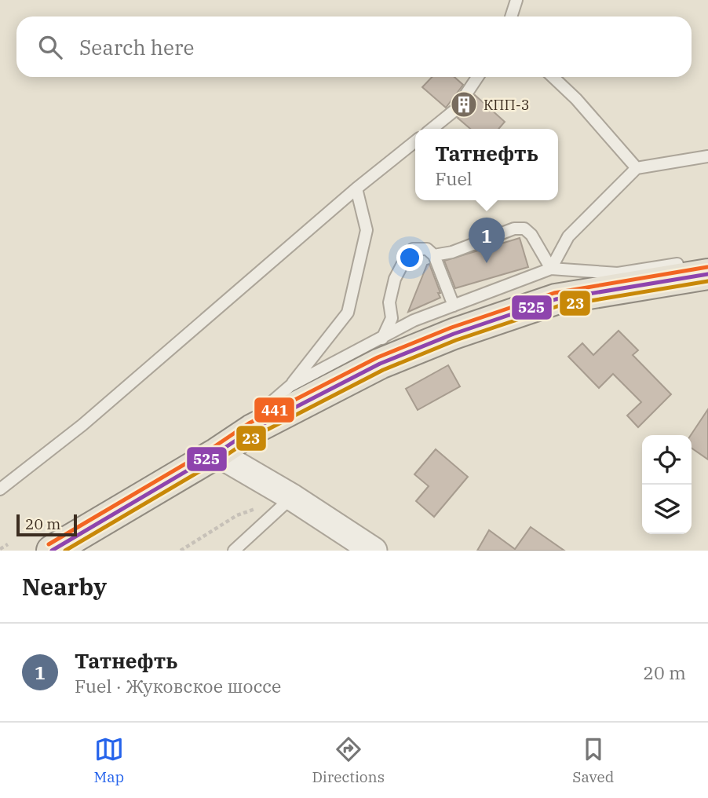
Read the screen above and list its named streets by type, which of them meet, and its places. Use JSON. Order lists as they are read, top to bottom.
{
  "places": {
    "building": ["КПП-3"]
  },
  "lines": ["transit line 441", "transit line 525", "transit line 23"],
  "scale_bar": "20 m",
  "page": {
    "search": "Search here",
    "popup": ["Татнефть", "Fuel"],
    "pins": "1",
    "scale": "20 m",
    "heading": "Nearby",
    "list": [
      {
        "mark": "1",
        "name": "Татнефть",
        "note": "Fuel · Жуковское шоссе",
        "value": "20 m"
      }
    ],
    "nav": ["Map", "Directions", "Saved"]
  }
}
